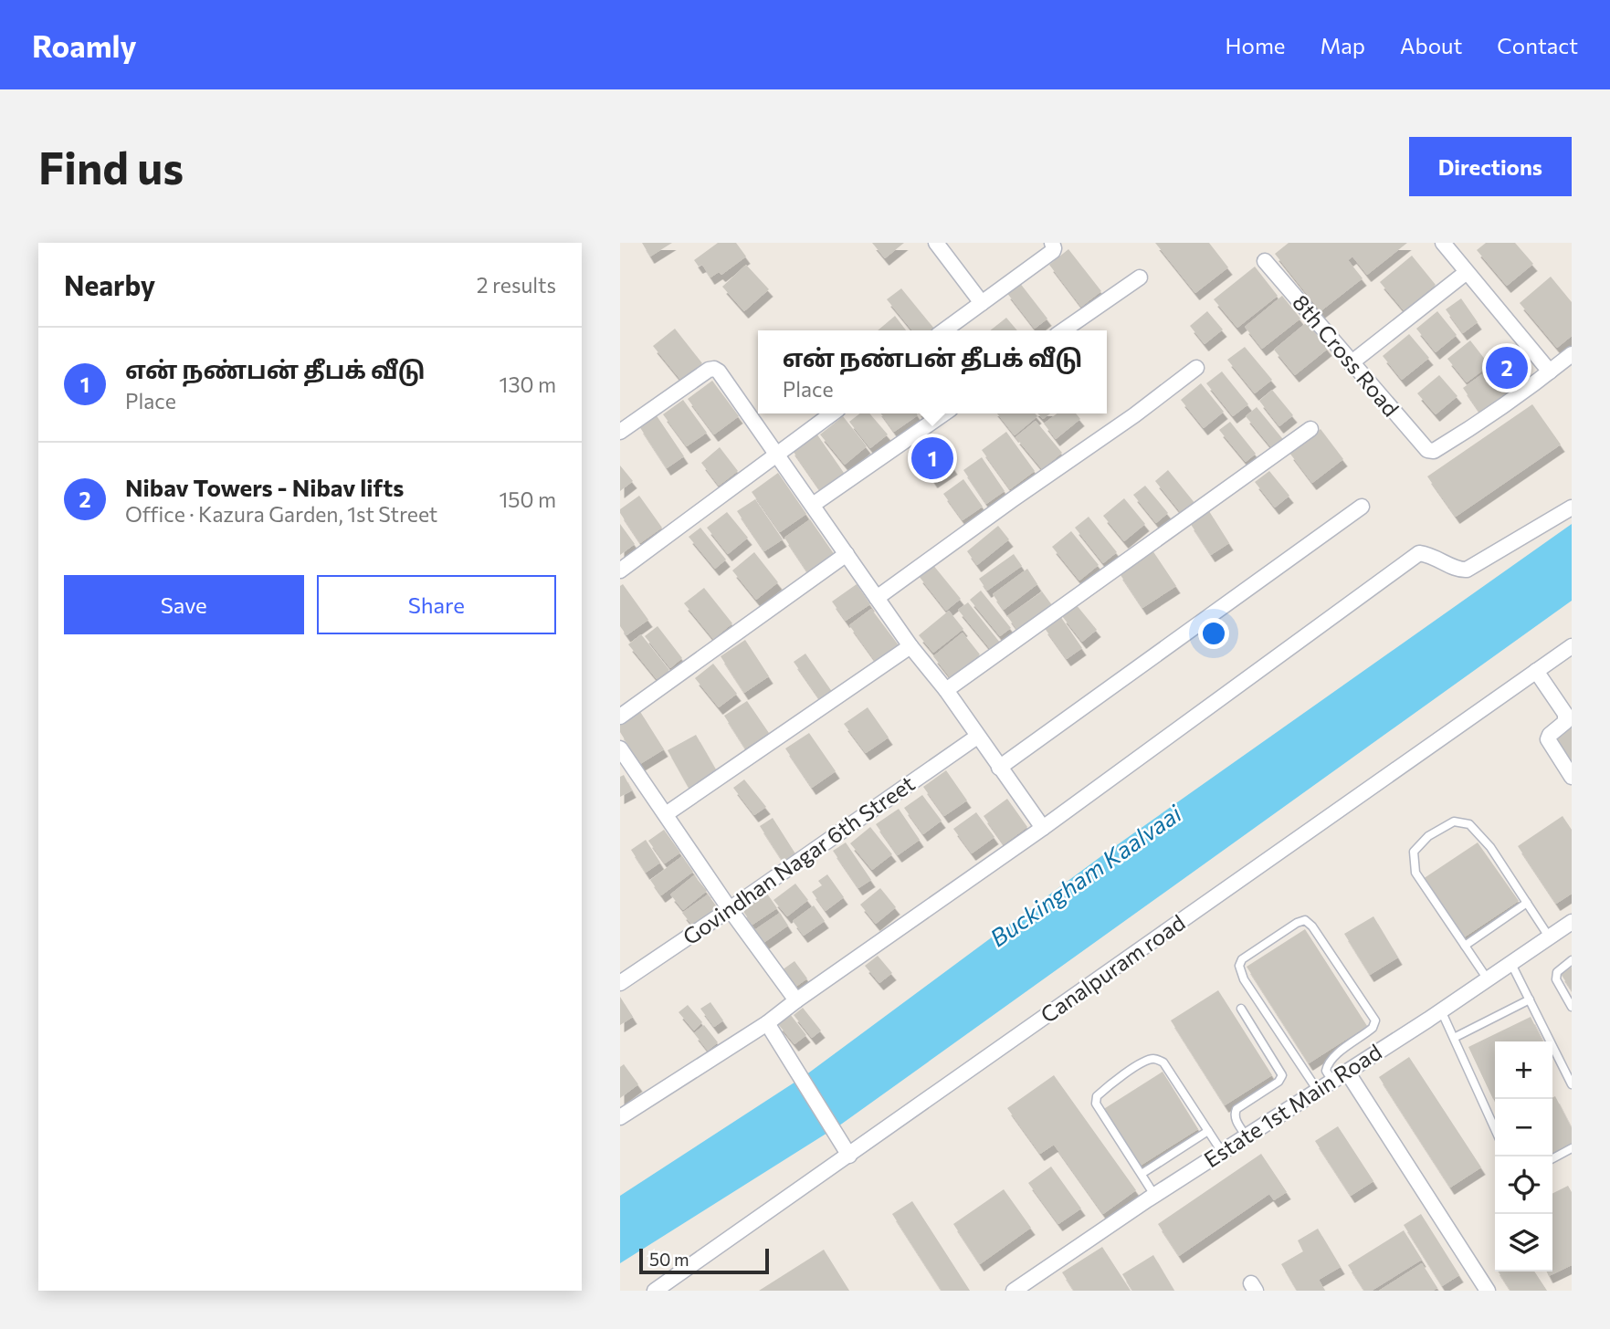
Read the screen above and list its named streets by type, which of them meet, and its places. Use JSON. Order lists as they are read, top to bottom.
{
  "streets": {
    "street": [
      "8th Cross Road",
      "Govindhan Nagar 6th Street",
      "Canalpuram road",
      "Estate 1st Main Road"
    ]
  },
  "water": ["Buckingham Kaalvaai"],
  "scale_bar": "50 m",
  "page": {
    "header": "Roamly",
    "nav": [
      "Home",
      "Map",
      "About",
      "Contact"
    ],
    "buttons": [
      "Directions",
      ["Save", "Share"]
    ],
    "title": "Find us",
    "heading": ["Nearby", "2 results"],
    "list": [
      {
        "mark": "1",
        "name": "என் நண்பன் தீபக் வீடு",
        "note": "Place",
        "value": "130 m"
      },
      {
        "mark": "2",
        "name": "Nibav Towers - Nibav lifts",
        "note": "Office · Kazura Garden, 1st Street",
        "value": "150 m"
      }
    ],
    "popup": ["என் நண்பன் தீபக் வீடு", "Place"],
    "pins": ["2", "1"],
    "map_buttons": ["+", "−"],
    "scale": "50 m"
  }
}
